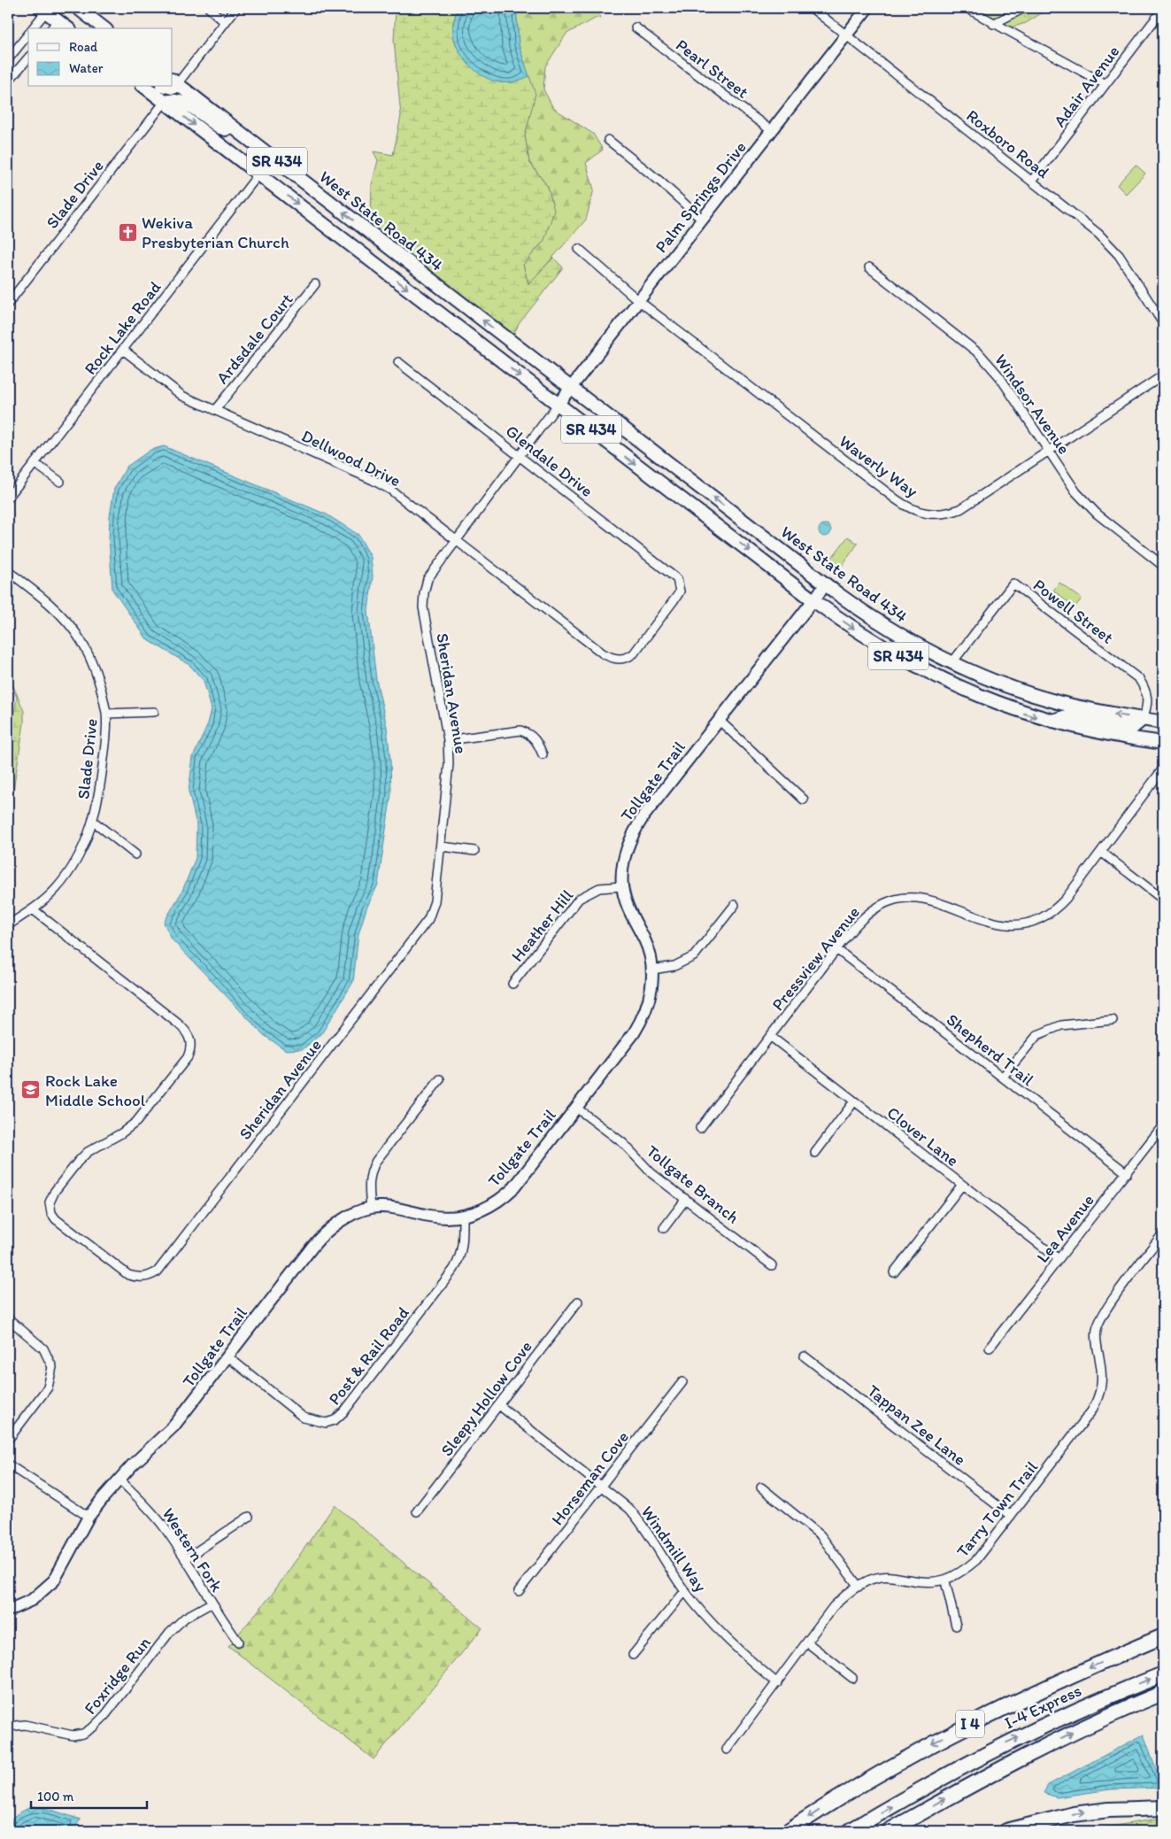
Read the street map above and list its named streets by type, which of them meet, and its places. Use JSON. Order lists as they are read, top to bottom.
{
  "streets": {
    "highway": ["I-4 Express", "I 4"],
    "main road": ["SR 434", "West State Road 434"],
    "street": [
      "Pearl Street",
      "Adair Avenue",
      "Roxboro Road",
      "Slade Drive",
      "Palm Springs Drive",
      "Rock Lake Road",
      "Ardsdale Court",
      "Windsor Avenue",
      "Dellwood Drive",
      "Glendale Drive",
      "Waverly Way",
      "Powell Street",
      "Sheridan Avenue",
      "Tollgate Trail",
      "Heather Hill",
      "Pressview Avenue",
      "Shepherd Trail",
      "Clover Lane",
      "Tollgate Branch",
      "Lea Avenue",
      "Post & Rail Road",
      "Sleepy Hollow Cove",
      "Tappan Zee Lane",
      "Horseman Cove",
      "Tarry Town Trail",
      "Windmill Way",
      "Western Fork",
      "Foxridge Run"
    ]
  },
  "crossings": [
    ["Pearl Street", "Palm Springs Drive"],
    ["Adair Avenue", "Roxboro Road"],
    ["Roxboro Road", "Palm Springs Drive"],
    ["SR 434", "Slade Drive"],
    ["SR 434", "Palm Springs Drive"],
    ["SR 434", "Rock Lake Road"],
    ["SR 434", "Sheridan Avenue"],
    ["SR 434", "Tollgate Trail"],
    ["Slade Drive", "Sheridan Avenue"],
    ["Palm Springs Drive", "West State Road 434"],
    ["Palm Springs Drive", "Waverly Way"],
    ["Palm Springs Drive", "Sheridan Avenue"],
    ["West State Road 434", "Powell Street"],
    ["West State Road 434", "Tollgate Trail"],
    ["Rock Lake Road", "Dellwood Drive"],
    ["Ardsdale Court", "Dellwood Drive"],
    ["Windsor Avenue", "Waverly Way"],
    ["Dellwood Drive", "Glendale Drive"],
    ["Dellwood Drive", "Sheridan Avenue"],
    ["Glendale Drive", "Sheridan Avenue"],
    ["Tollgate Trail", "Heather Hill"],
    ["Tollgate Trail", "Tollgate Branch"],
    ["Tollgate Trail", "Post & Rail Road"],
    ["Tollgate Trail", "Western Fork"],
    ["Pressview Avenue", "Shepherd Trail"],
    ["Pressview Avenue", "Clover Lane"],
    ["Shepherd Trail", "Lea Avenue"],
    ["Clover Lane", "Lea Avenue"],
    ["Sleepy Hollow Cove", "Windmill Way"],
    ["Tappan Zee Lane", "Tarry Town Trail"],
    ["Horseman Cove", "Windmill Way"],
    ["Western Fork", "Foxridge Run"]
  ],
  "places": {
    "church": ["Wekiva Presbyterian Church"],
    "school or university": ["Rock Lake Middle School"]
  },
  "legend": ["Road", "Water"],
  "scale_bar": "100 m"
}
